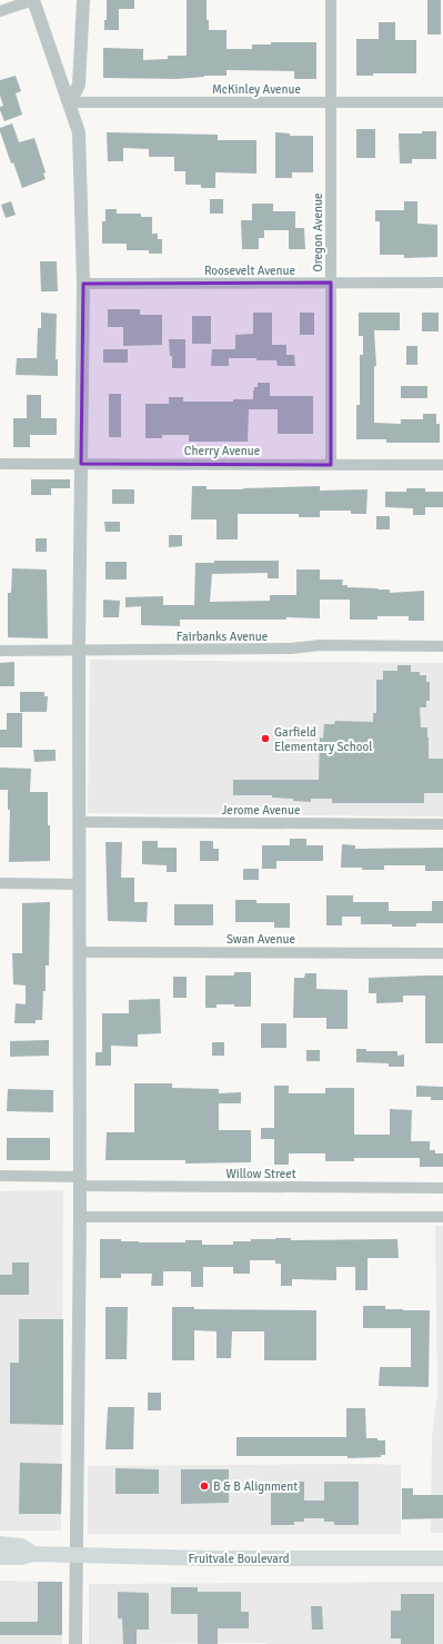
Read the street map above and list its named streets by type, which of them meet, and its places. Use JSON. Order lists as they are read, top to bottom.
{
  "streets": {
    "main road": ["Fruitvale Boulevard"],
    "street": [
      "McKinley Avenue",
      "Oregon Avenue",
      "Roosevelt Avenue",
      "Cherry Avenue",
      "Fairbanks Avenue",
      "Jerome Avenue",
      "Swan Avenue",
      "Willow Street"
    ]
  },
  "crossings": [
    ["McKinley Avenue", "Oregon Avenue"],
    ["Oregon Avenue", "Roosevelt Avenue"],
    ["Oregon Avenue", "Cherry Avenue"]
  ],
  "places": ["Garfield Elementary School", "B & B Alignment"]
}
